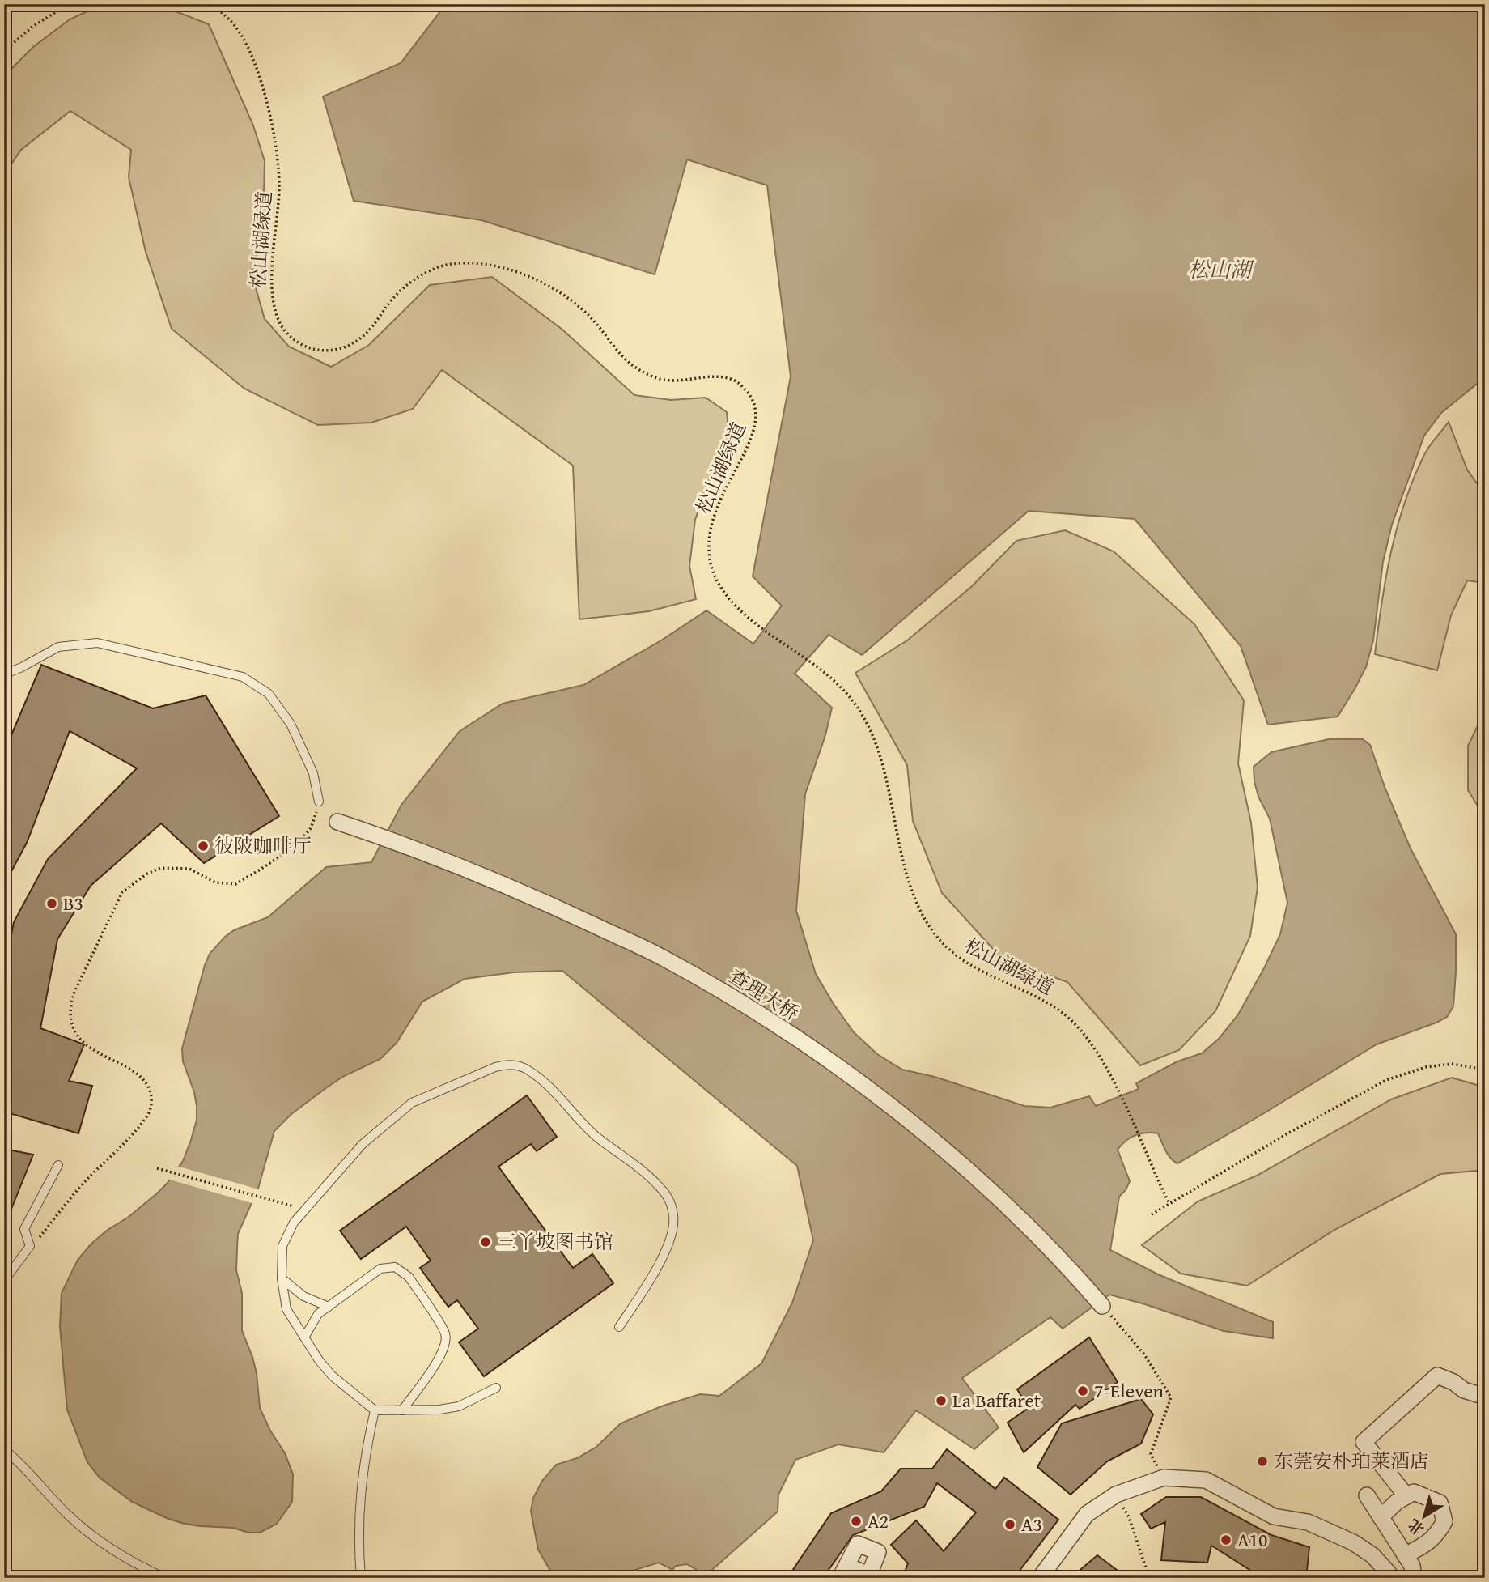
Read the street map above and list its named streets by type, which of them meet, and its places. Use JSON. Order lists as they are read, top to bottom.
{
  "streets": {
    "street": ["查理大桥"],
    "path": ["松山湖绿道"]
  },
  "water": ["松山湖"],
  "places": [
    "彼陂咖啡厅",
    "B3",
    "三丫坡图书馆",
    "7-Eleven",
    "La Baffaret",
    "东莞安朴珀莱酒店",
    "A2",
    "A3",
    "A10"
  ],
  "north": "bottom left"
}
